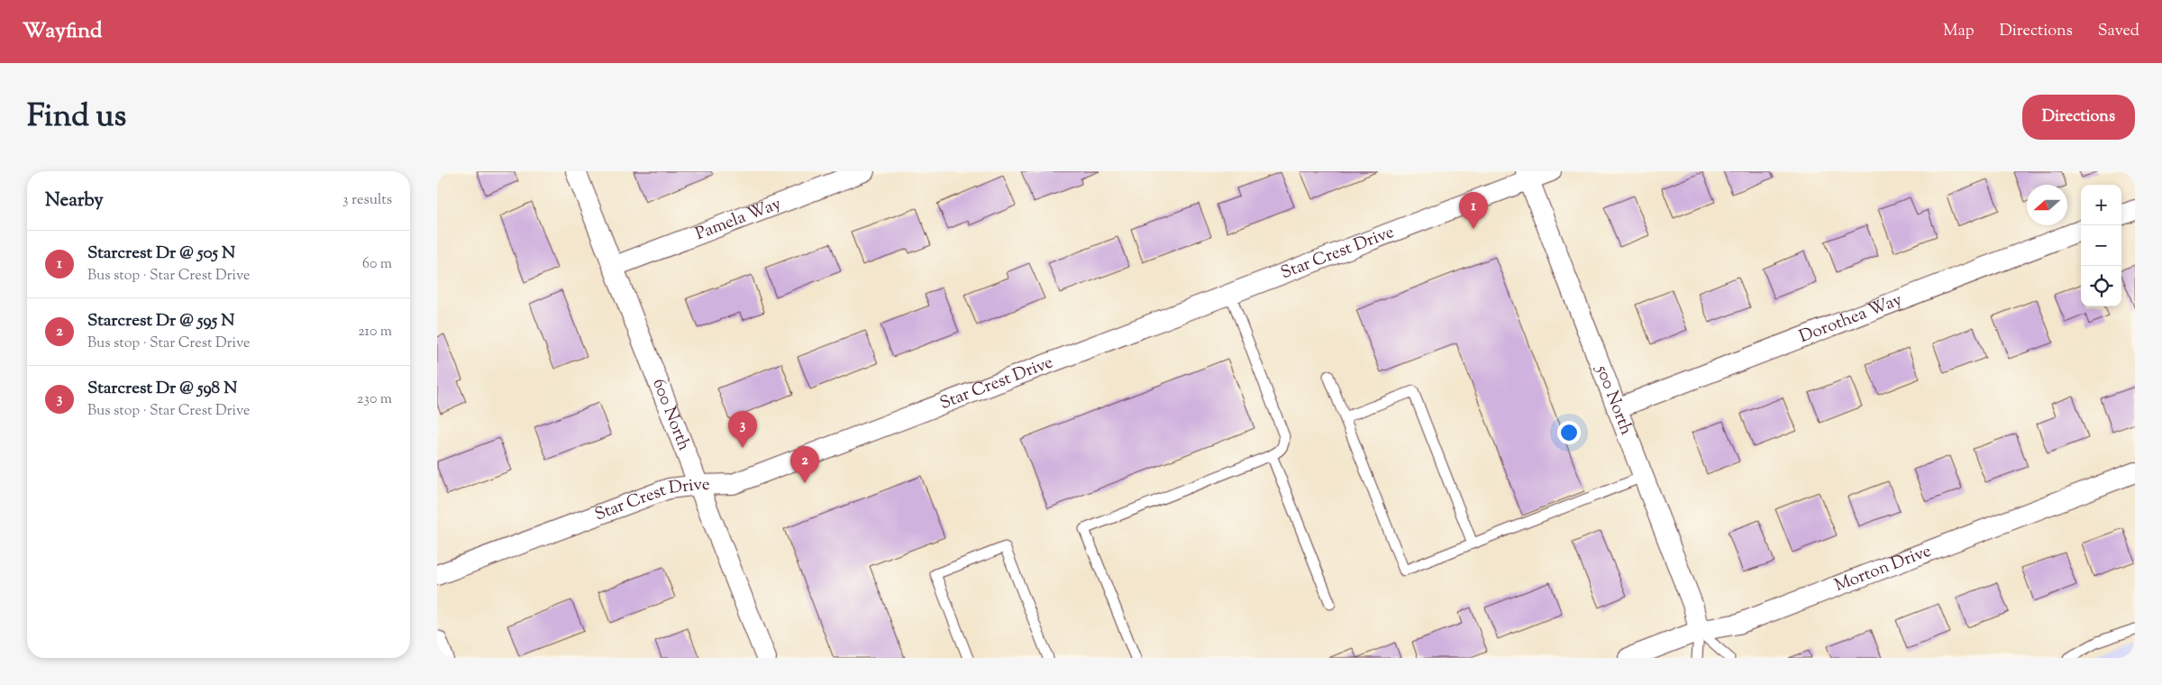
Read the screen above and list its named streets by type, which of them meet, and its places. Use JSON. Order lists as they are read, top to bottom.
{
  "streets": {
    "street": [
      "Pamela Way",
      "Star Crest Drive",
      "Dorothea Way",
      "500 North",
      "600 North",
      "Morton Drive"
    ]
  },
  "crossings": [
    ["Pamela Way", "600 North"],
    ["Star Crest Drive", "500 North"],
    ["Star Crest Drive", "600 North"],
    ["Dorothea Way", "500 North"],
    ["500 North", "Morton Drive"]
  ],
  "north": "left",
  "page": {
    "header": "Wayfind",
    "nav": ["Map", "Directions", "Saved"],
    "title": "Find us",
    "buttons": "Directions",
    "heading": ["Nearby", "3 results"],
    "map_buttons": ["+", "−"],
    "pins": ["1", "3", "2"],
    "list": [
      {
        "mark": "1",
        "name": "Starcrest Dr @ 505 N",
        "note": "Bus stop · Star Crest Drive",
        "value": "60 m"
      },
      {
        "mark": "2",
        "name": "Starcrest Dr @ 595 N",
        "note": "Bus stop · Star Crest Drive",
        "value": "210 m"
      },
      {
        "mark": "3",
        "name": "Starcrest Dr @ 598 N",
        "note": "Bus stop · Star Crest Drive",
        "value": "230 m"
      }
    ]
  }
}
